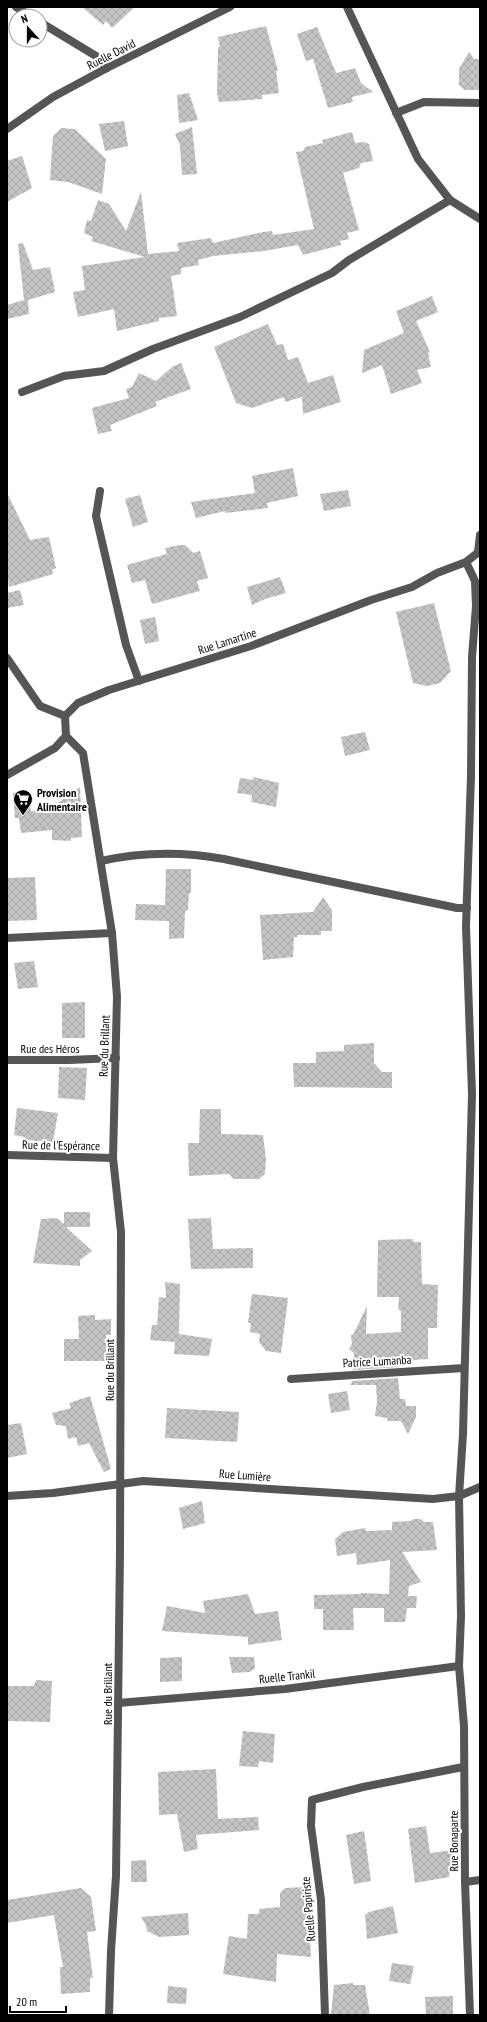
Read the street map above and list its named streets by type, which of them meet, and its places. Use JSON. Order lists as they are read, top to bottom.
{
  "streets": {
    "street": [
      "Ruelle David",
      "Rue Lamartine",
      "Rue du Brillant",
      "Rue des Héros",
      "Rue de l'Espérance",
      "Patrice Lumanba",
      "Rue Lumière",
      "Ruelle Trankil",
      "Rue Bonaparte",
      "Ruelle Papiriste"
    ]
  },
  "crossings": [
    ["Rue Lamartine", "Rue Bonaparte"],
    ["Rue du Brillant", "Rue des Héros"],
    ["Rue du Brillant", "Rue de l'Espérance"],
    ["Rue du Brillant", "Rue Lumière"],
    ["Rue du Brillant", "Ruelle Trankil"],
    ["Patrice Lumanba", "Rue Bonaparte"],
    ["Rue Lumière", "Rue Bonaparte"],
    ["Ruelle Trankil", "Rue Bonaparte"],
    ["Rue Bonaparte", "Ruelle Papiriste"]
  ],
  "places": {
    "supermarket": ["Provision Alimentaire"]
  },
  "scale_bar": "20 m",
  "north": "top"
}
